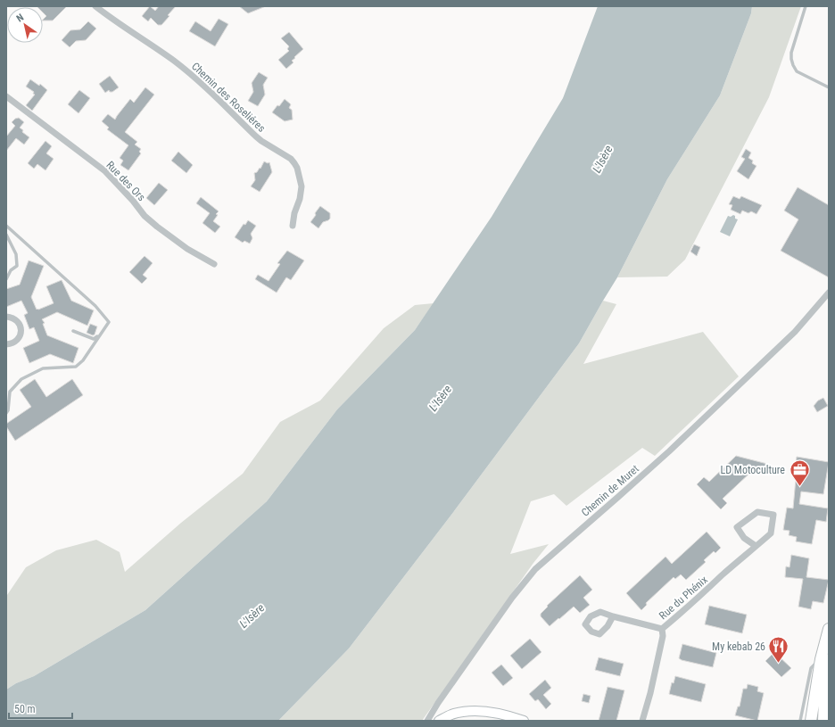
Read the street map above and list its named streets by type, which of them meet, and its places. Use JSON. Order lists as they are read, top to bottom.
{
  "streets": {
    "street": [
      "Chemin des Roseliéres",
      "Rue des Ors",
      "Chemin de Muret",
      "Rue du Phénix"
    ]
  },
  "water": ["L'Isère"],
  "places": {
    "office": ["LD Motoculture"],
    "restaurant": ["My kebab 26"]
  },
  "scale_bar": "50 m",
  "north": "top left"
}
